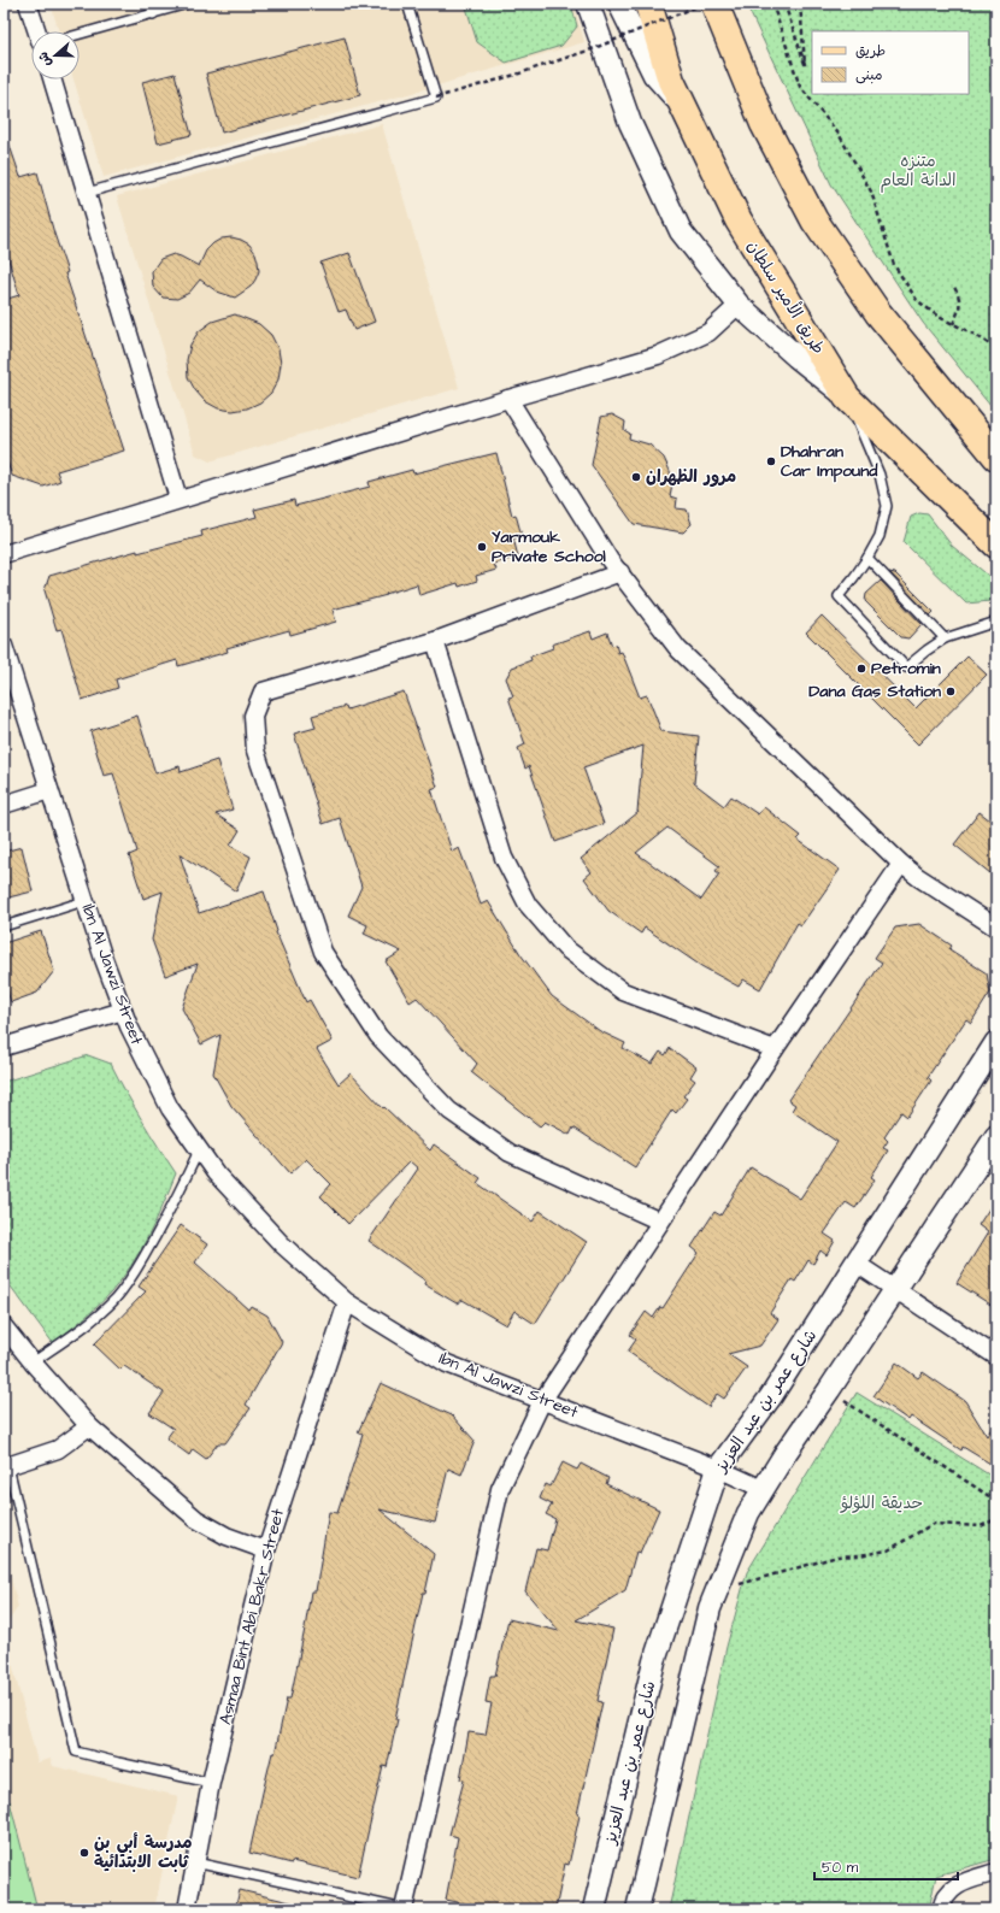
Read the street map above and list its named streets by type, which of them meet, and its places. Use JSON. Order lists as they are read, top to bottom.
{
  "streets": {
    "main road": ["طريق الأمير سلطان"],
    "street": ["Ibn Al Jawzi Street", "شارع عمر بن عبد العزيز", "Asmaa Bint Abi Bakr Street"]
  },
  "crossings": [
    ["Ibn Al Jawzi Street", "شارع عمر بن عبد العزيز"],
    ["Ibn Al Jawzi Street", "Asmaa Bint Abi Bakr Street"]
  ],
  "parks": ["متنزه الدانة العام", "حديقة اللؤلؤ"],
  "places": [
    "Dhahran Car Impound",
    "مرور الظهران",
    "Yarmouk Private School",
    "Petromin",
    "Dana Gas Station",
    "مدرسة أبي بن ثابت الابتدائية"
  ],
  "legend": ["طريق", "مبنى"],
  "scale_bar": "50 m",
  "north": "left"
}
